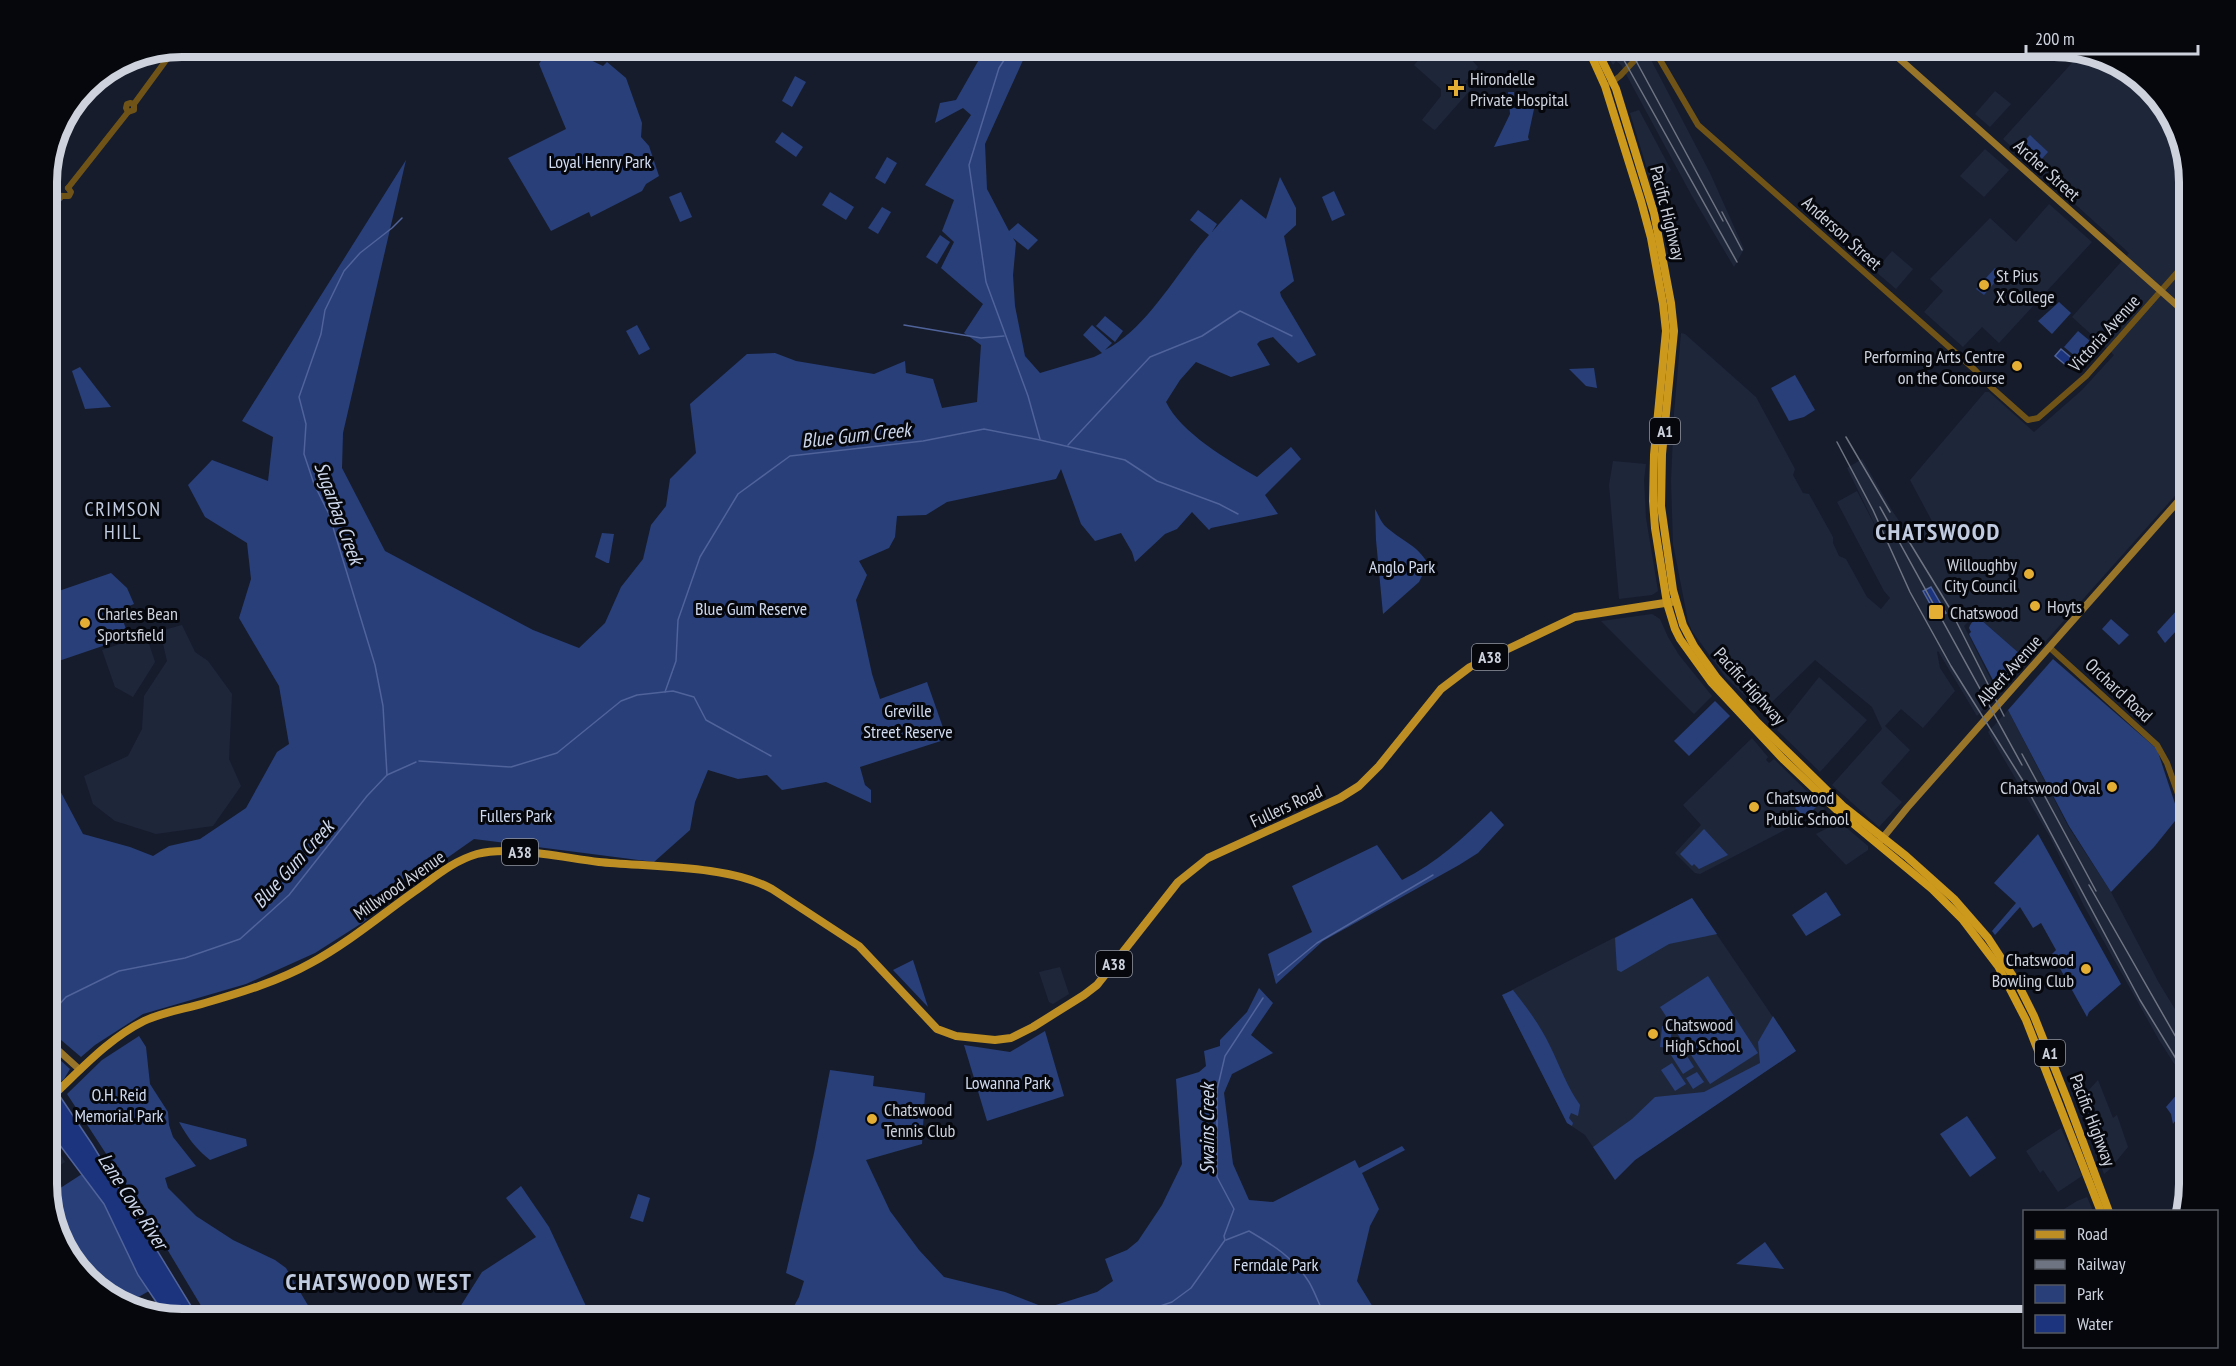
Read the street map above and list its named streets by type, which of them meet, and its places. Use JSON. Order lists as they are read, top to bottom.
{
  "streets": {
    "highway": ["Pacific Highway", "A1"],
    "main road": [
      "Archer Street",
      "A38",
      "Albert Avenue",
      "Fullers Road",
      "Millwood Avenue"
    ],
    "street": ["Anderson Street", "Victoria Avenue", "Orchard Road"]
  },
  "crossings": [
    ["Archer Street", "Victoria Avenue"],
    ["Pacific Highway", "Albert Avenue"],
    ["Pacific Highway", "Fullers Road"],
    ["Anderson Street", "Victoria Avenue"],
    ["A38", "Millwood Avenue"],
    ["Albert Avenue", "Orchard Road"],
    ["Fullers Road", "Millwood Avenue"]
  ],
  "districts": ["CRIMSON HILL", "CHATSWOOD", "CHATSWOOD WEST"],
  "water": [
    "Blue Gum Creek",
    "Sugarbag Creek",
    "Swains Creek",
    "Lane Cove River"
  ],
  "parks": [
    "Loyal Henry Park",
    "Anglo Park",
    "Blue Gum Reserve",
    "Greville Street Reserve",
    "Fullers Park",
    "Lowanna Park",
    "O.H. Reid Memorial Park",
    "Ferndale Park"
  ],
  "places": {
    "health": ["Hirondelle Private Hospital"],
    "other": [
      "St Pius X College",
      "Performing Arts Centre on the Concourse",
      "Willoughby City Council",
      "Hoyts",
      "Charles Bean Sportsfield",
      "Chatswood Oval",
      "Chatswood Public School",
      "Chatswood Bowling Club",
      "Chatswood High School",
      "Chatswood Tennis Club"
    ],
    "transit": ["Chatswood"]
  },
  "legend": [
    "Road",
    "Railway",
    "Park",
    "Water"
  ],
  "scale_bar": "200 m"
}
